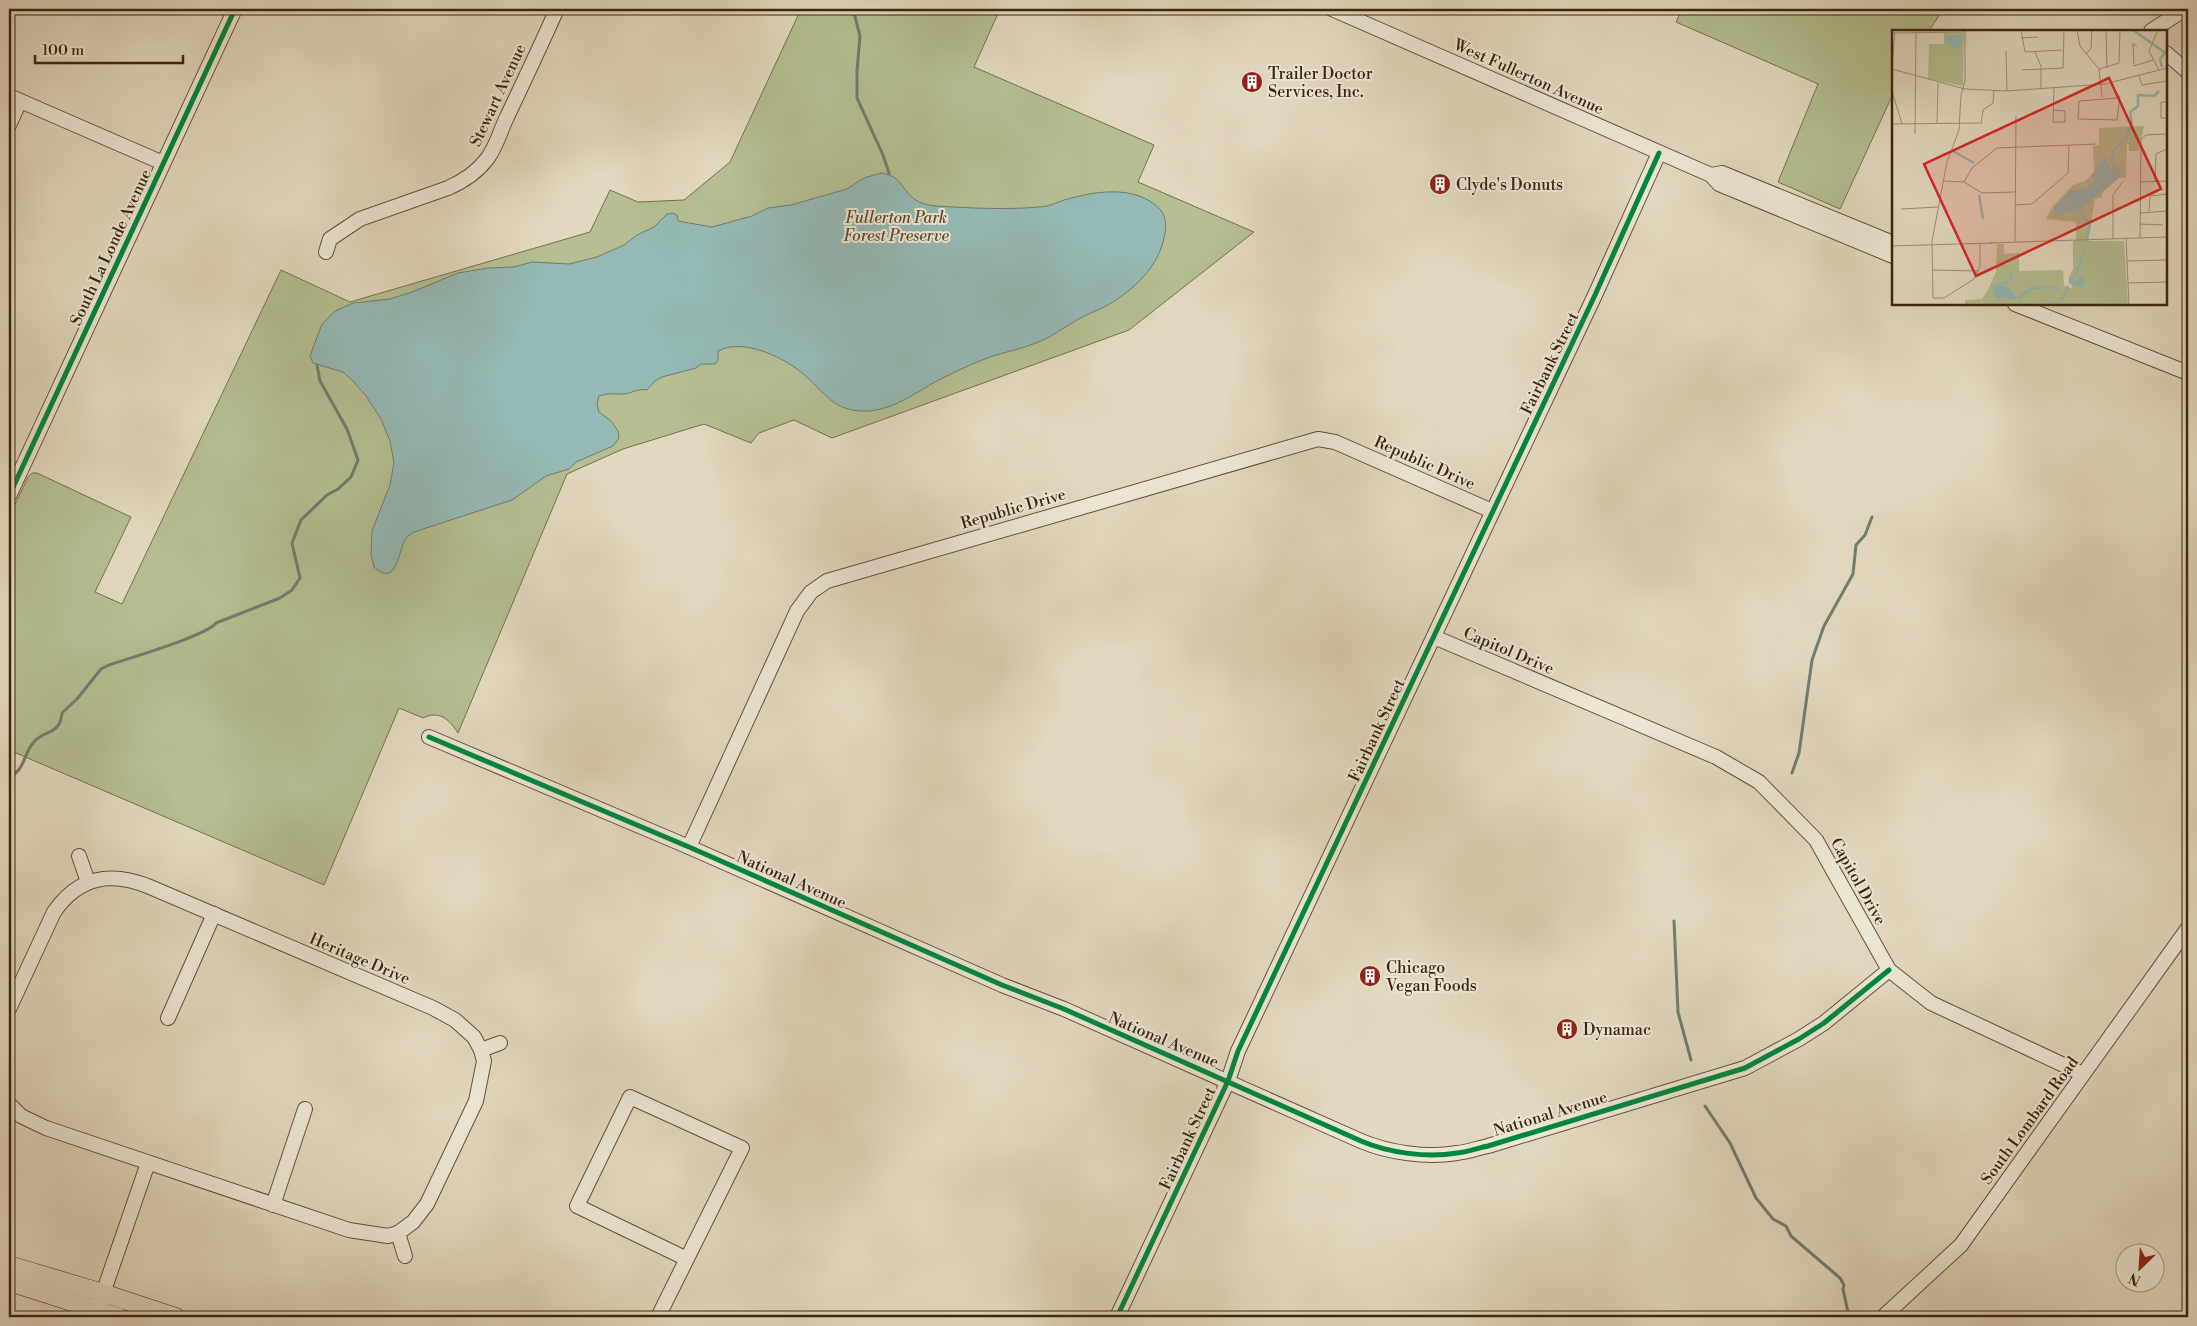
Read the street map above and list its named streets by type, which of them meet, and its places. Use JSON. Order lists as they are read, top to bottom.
{
  "streets": {
    "street": [
      "West Fullerton Avenue",
      "Stewart Avenue",
      "South La Londe Avenue",
      "Fairbank Street",
      "Republic Drive",
      "Capitol Drive",
      "National Avenue",
      "Heritage Drive",
      "South Lombard Road"
    ]
  },
  "crossings": [
    ["West Fullerton Avenue", "Fairbank Street"],
    ["Fairbank Street", "Republic Drive"],
    ["Fairbank Street", "Capitol Drive"],
    ["Fairbank Street", "National Avenue"],
    ["Republic Drive", "National Avenue"],
    ["Capitol Drive", "National Avenue"],
    ["Capitol Drive", "South Lombard Road"]
  ],
  "parks": ["Fullerton Park Forest Preserve"],
  "places": {
    "building": [
      "Trailer Doctor Services, Inc.",
      "Clyde's Donuts",
      "Chicago Vegan Foods",
      "Dynamac"
    ]
  },
  "scale_bar": "100 m",
  "north": "bottom left"
}
